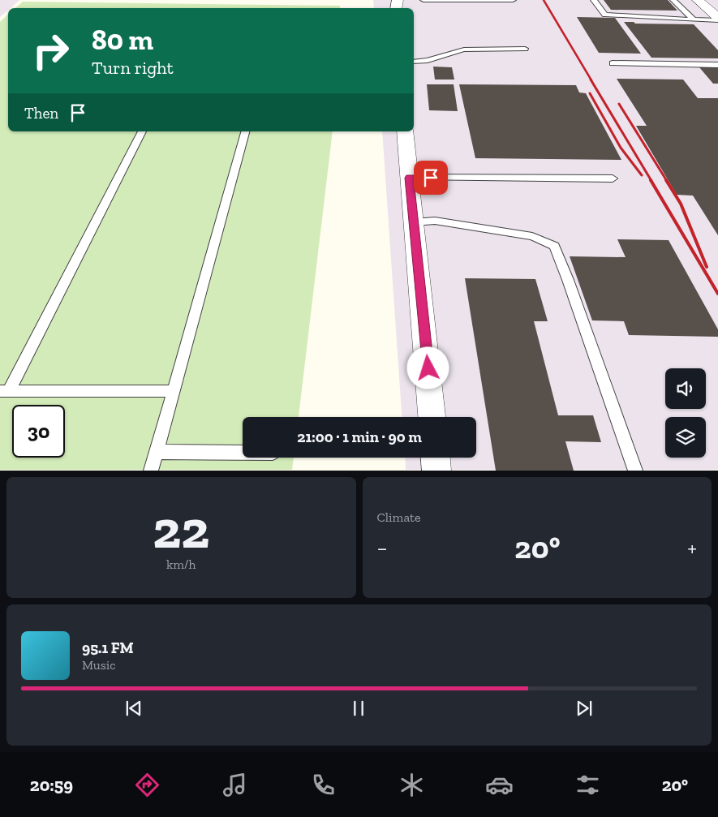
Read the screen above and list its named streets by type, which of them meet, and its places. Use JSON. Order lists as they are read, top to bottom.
{
  "page": {
    "turn": ["80 m", "Turn right"],
    "then": "Then",
    "limit": "30",
    "trip": "21:00 · 1 min · 90 m",
    "tile": [
      ["22", "km/h"],
      "Climate"
    ],
    "heat": ["−", "20°", "+"],
    "song": ["95.1 FM", "Music"],
    "tabs": ["20:59", "20°"]
  }
}
